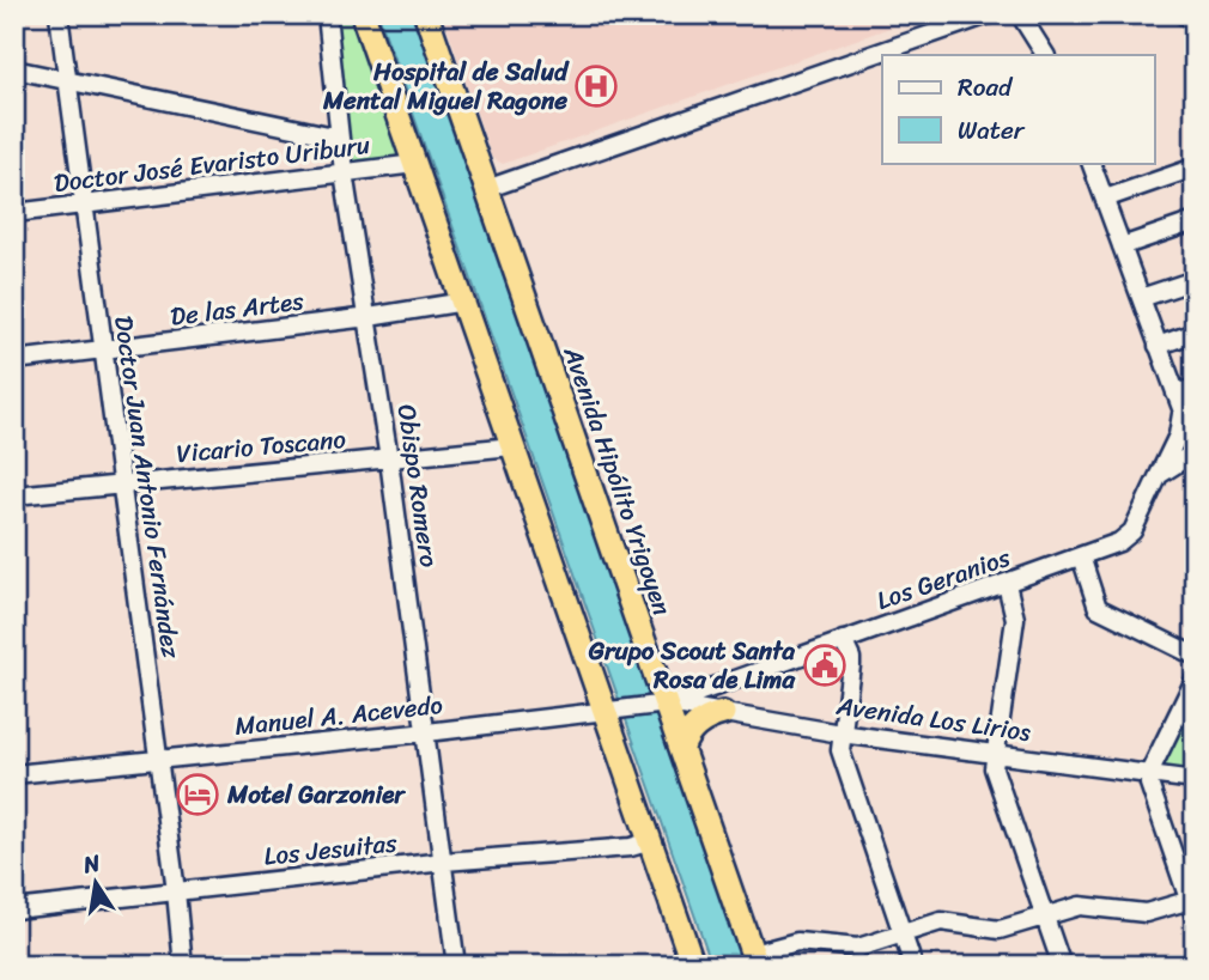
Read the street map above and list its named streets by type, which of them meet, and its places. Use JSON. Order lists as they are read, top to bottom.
{
  "streets": {
    "highway": ["Avenida Hipólito Yrigoyen"],
    "street": [
      "Doctor José Evaristo Uriburu",
      "De las Artes",
      "Vicario Toscano",
      "Obispo Romero",
      "Doctor Juan Antonio Fernández",
      "Los Geranios",
      "Manuel A. Acevedo",
      "Avenida Los Lirios",
      "Los Jesuitas"
    ]
  },
  "crossings": [
    ["Doctor José Evaristo Uriburu", "Obispo Romero"],
    ["Doctor José Evaristo Uriburu", "Doctor Juan Antonio Fernández"],
    ["De las Artes", "Obispo Romero"],
    ["De las Artes", "Doctor Juan Antonio Fernández"],
    ["Vicario Toscano", "Obispo Romero"],
    ["Vicario Toscano", "Doctor Juan Antonio Fernández"],
    ["Avenida Hipólito Yrigoyen", "Los Geranios"],
    ["Avenida Hipólito Yrigoyen", "Manuel A. Acevedo"],
    ["Avenida Hipólito Yrigoyen", "Avenida Los Lirios"],
    ["Obispo Romero", "Manuel A. Acevedo"],
    ["Obispo Romero", "Los Jesuitas"],
    ["Doctor Juan Antonio Fernández", "Manuel A. Acevedo"],
    ["Doctor Juan Antonio Fernández", "Los Jesuitas"],
    ["Los Geranios", "Manuel A. Acevedo"],
    ["Los Geranios", "Avenida Los Lirios"],
    ["Manuel A. Acevedo", "Avenida Los Lirios"]
  ],
  "places": {
    "hospital": ["Hospital de Salud Mental Miguel Ragone"],
    "public building": ["Grupo Scout Santa Rosa de Lima"],
    "hotel": ["Motel Garzonier"]
  },
  "legend": ["Road", "Water"],
  "north": "top"
}
